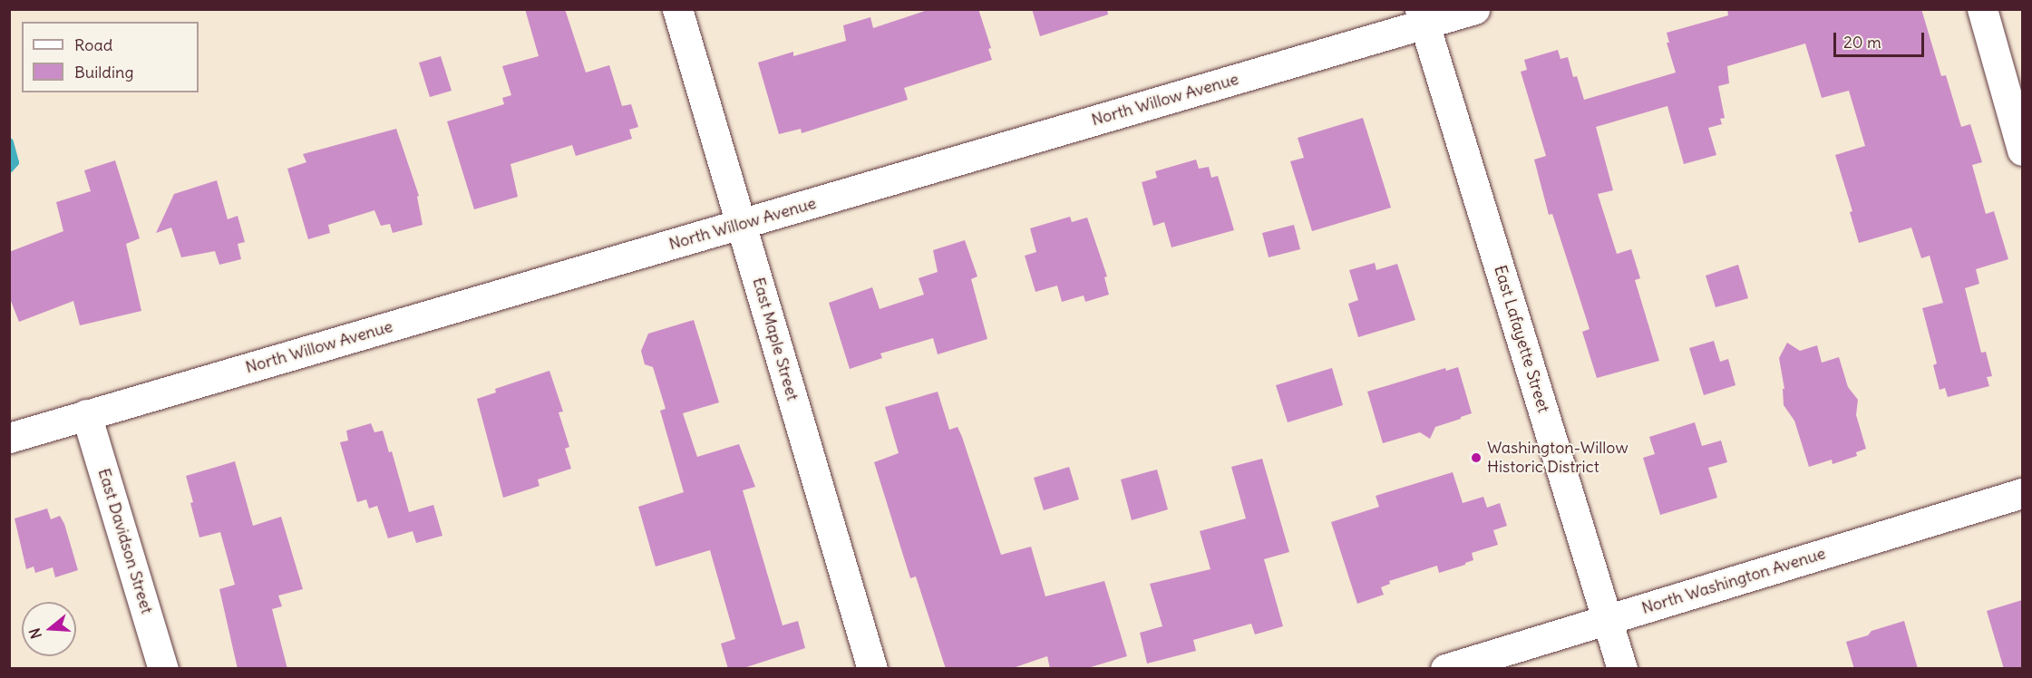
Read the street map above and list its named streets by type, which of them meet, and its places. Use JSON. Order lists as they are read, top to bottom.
{
  "streets": {
    "street": [
      "North Willow Avenue",
      "East Maple Street",
      "East Lafayette Street",
      "East Davidson Street",
      "North Washington Avenue"
    ]
  },
  "crossings": [
    ["North Willow Avenue", "East Maple Street"],
    ["North Willow Avenue", "East Lafayette Street"],
    ["North Willow Avenue", "East Davidson Street"],
    ["East Lafayette Street", "North Washington Avenue"]
  ],
  "places": ["Washington-Willow Historic District"],
  "legend": ["Road", "Building"],
  "scale_bar": "20 m",
  "north": "left"
}
